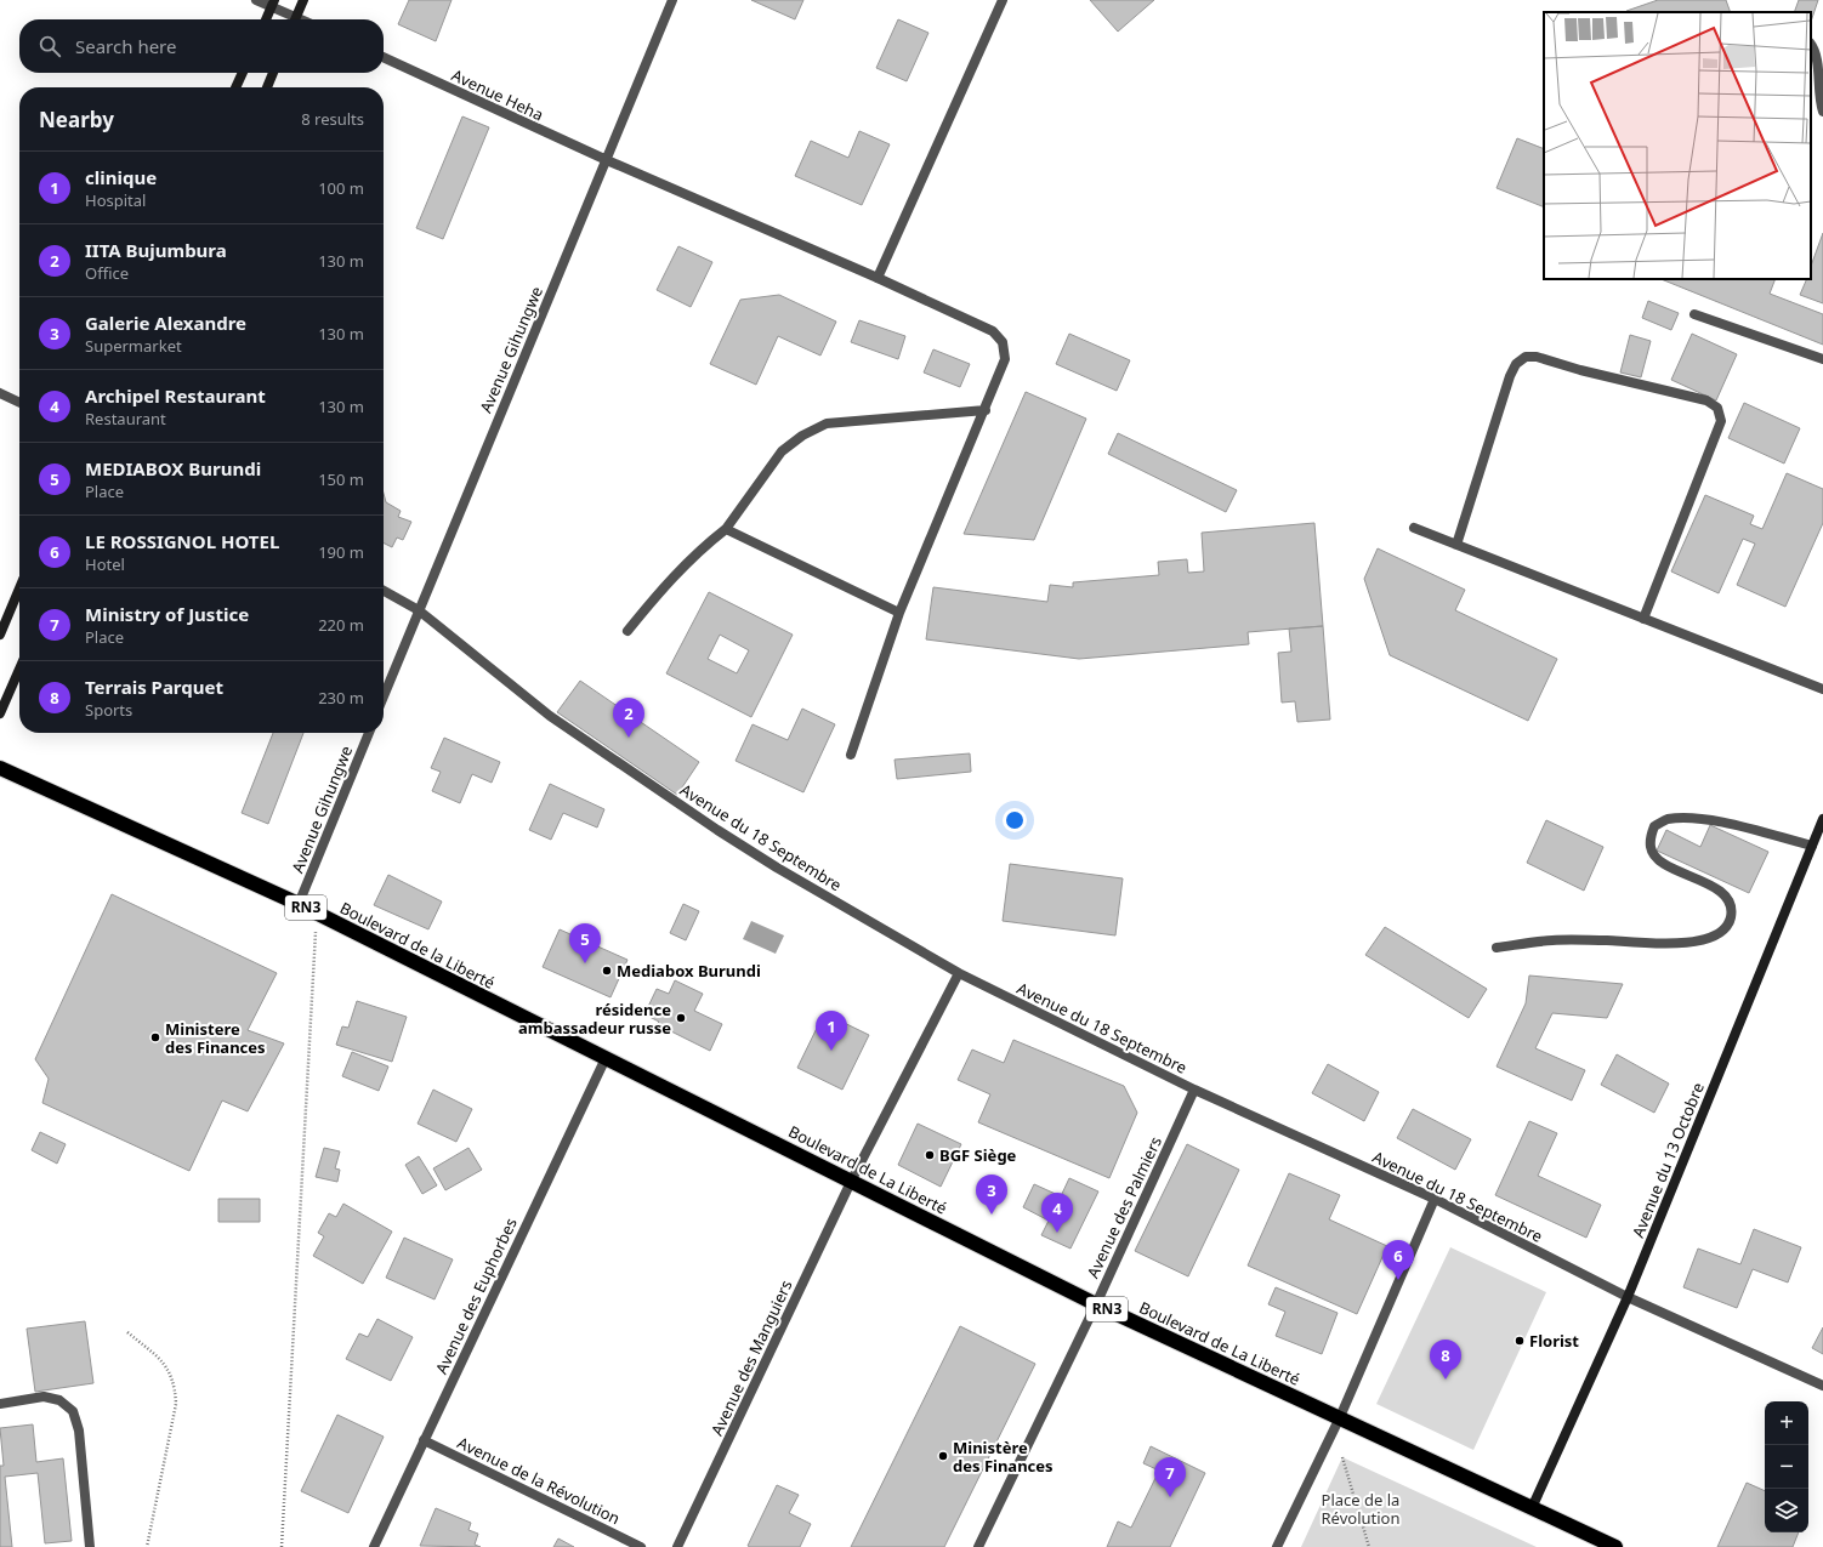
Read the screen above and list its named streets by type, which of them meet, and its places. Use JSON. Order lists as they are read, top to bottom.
{
  "streets": {
    "highway": ["RN3", "Boulevard de la Liberté", "Boulevard de La Liberté"],
    "street": [
      "Avenue Heha",
      "Avenue Gihungwe",
      "Avenue du 18 Septembre",
      "Avenue du 13 Octobre",
      "Avenue des Palmiers",
      "Avenue des Euphorbes",
      "Avenue des Manguiers",
      "Avenue de la Révolution"
    ]
  },
  "crossings": [
    ["Avenue Heha", "Avenue Gihungwe"],
    ["Avenue Gihungwe", "Avenue du 18 Septembre"],
    ["Avenue Gihungwe", "Boulevard de la Liberté"],
    ["Avenue du 18 Septembre", "Avenue du 13 Octobre"],
    ["Avenue du 18 Septembre", "Avenue des Palmiers"],
    ["Avenue du 18 Septembre", "Avenue des Manguiers"],
    ["Boulevard de la Liberté", "Boulevard de La Liberté"],
    ["Boulevard de la Liberté", "Avenue des Euphorbes"],
    ["Avenue du 13 Octobre", "Boulevard de La Liberté"],
    ["Boulevard de La Liberté", "Avenue des Palmiers"],
    ["Boulevard de La Liberté", "Avenue des Euphorbes"],
    ["Boulevard de La Liberté", "Avenue des Manguiers"],
    ["Avenue des Euphorbes", "Avenue de la Révolution"]
  ],
  "parks": ["Place de la Révolution"],
  "places": [
    "Mediabox Burundi",
    "résidence ambassadeur russe",
    "Ministere des Finances",
    "BGF Siège",
    "Florist",
    "Ministère des Finances"
  ],
  "page": {
    "search": "Search here",
    "heading": ["Nearby", "8 results"],
    "list": [
      {
        "mark": "1",
        "name": "clinique",
        "note": "Hospital",
        "value": "100 m"
      },
      {
        "mark": "2",
        "name": "IITA Bujumbura",
        "note": "Office",
        "value": "130 m"
      },
      {
        "mark": "3",
        "name": "Galerie Alexandre",
        "note": "Supermarket",
        "value": "130 m"
      },
      {
        "mark": "4",
        "name": "Archipel Restaurant",
        "note": "Restaurant",
        "value": "130 m"
      },
      {
        "mark": "5",
        "name": "MEDIABOX Burundi",
        "note": "Place",
        "value": "150 m"
      },
      {
        "mark": "6",
        "name": "LE ROSSIGNOL HOTEL",
        "note": "Hotel",
        "value": "190 m"
      },
      {
        "mark": "7",
        "name": "Ministry of Justice",
        "note": "Place",
        "value": "220 m"
      },
      {
        "mark": "8",
        "name": "Terrais Parquet",
        "note": "Sports",
        "value": "230 m"
      }
    ],
    "pins": [
      "2",
      "5",
      "1",
      "3",
      "4",
      "6",
      "8",
      "7"
    ],
    "map_buttons": ["+", "−"]
  }
}
